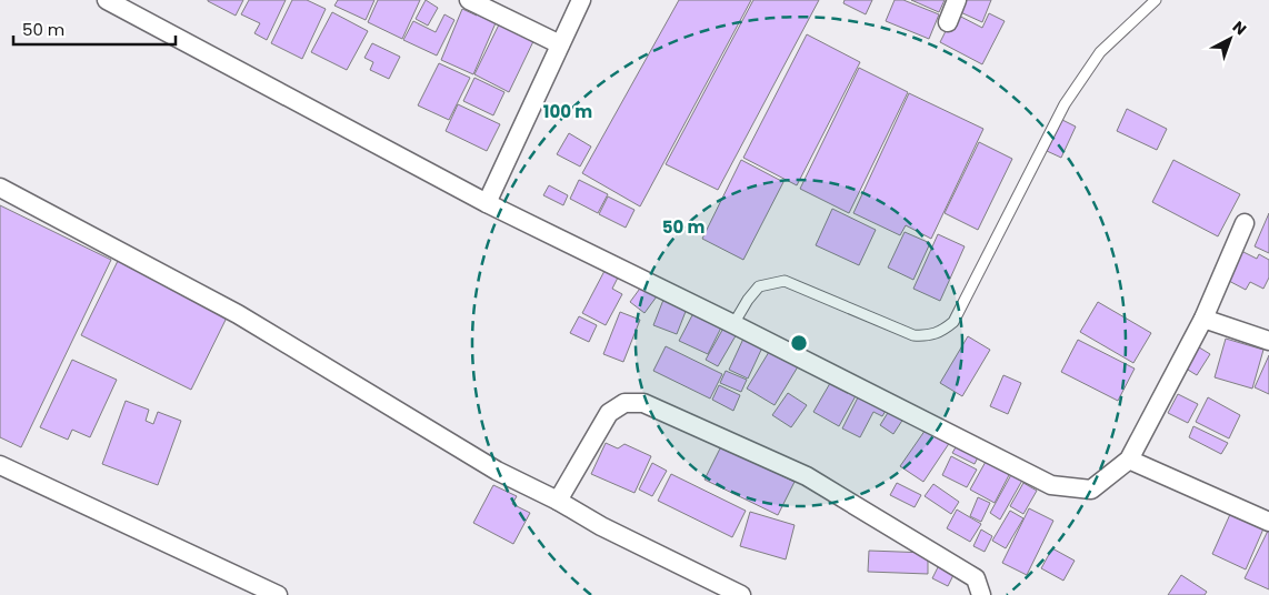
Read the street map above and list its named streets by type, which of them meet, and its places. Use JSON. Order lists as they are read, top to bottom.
{
  "scale_bar": "50 m",
  "north": "top right",
  "rings": ["100 m", "50 m"]
}
